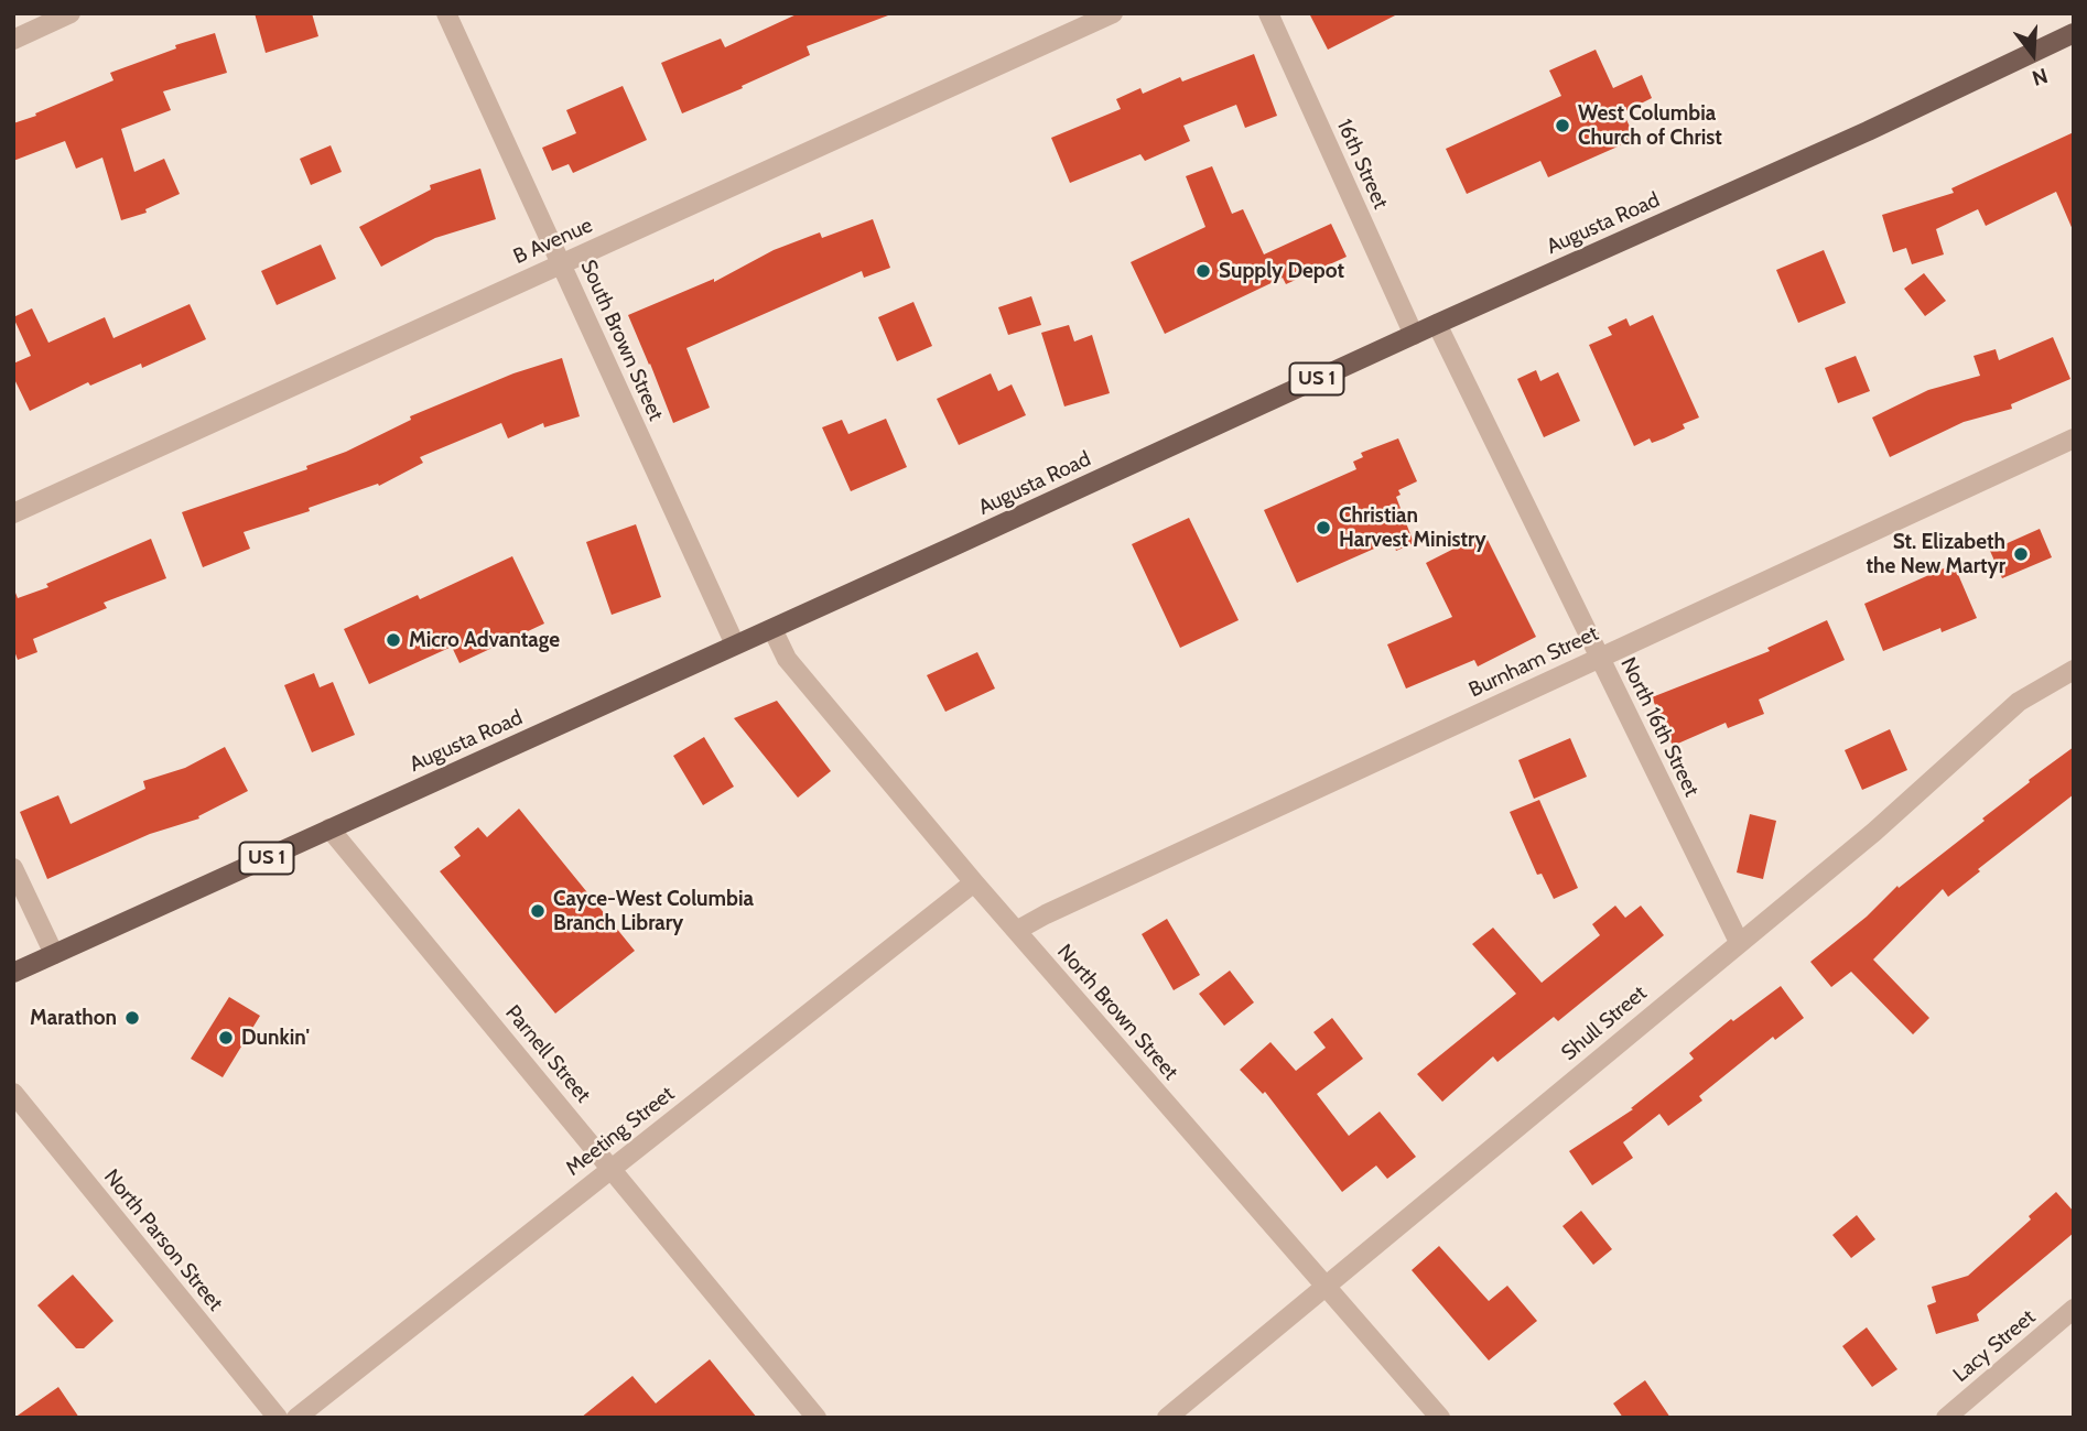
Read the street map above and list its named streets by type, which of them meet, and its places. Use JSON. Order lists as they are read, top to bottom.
{
  "streets": {
    "main road": ["Augusta Road", "US 1"],
    "street": [
      "16th Street",
      "B Avenue",
      "South Brown Street",
      "Burnham Street",
      "North 16th Street",
      "North Brown Street",
      "Shull Street",
      "Parnell Street",
      "Meeting Street",
      "North Parson Street",
      "Lacy Street"
    ]
  },
  "crossings": [
    ["16th Street", "Augusta Road"],
    ["Augusta Road", "South Brown Street"],
    ["Augusta Road", "North 16th Street"],
    ["Augusta Road", "North Brown Street"],
    ["Augusta Road", "Parnell Street"],
    ["B Avenue", "South Brown Street"],
    ["Burnham Street", "North 16th Street"],
    ["Burnham Street", "North Brown Street"],
    ["North 16th Street", "Shull Street"],
    ["North Brown Street", "Shull Street"],
    ["North Brown Street", "Meeting Street"],
    ["Parnell Street", "Meeting Street"]
  ],
  "places": [
    "West Columbia Church of Christ",
    "Supply Depot",
    "Christian Harvest Ministry",
    "St. Elizabeth the New Martyr",
    "Micro Advantage",
    "Cayce-West Columbia Branch Library",
    "Marathon",
    "Dunkin'"
  ],
  "north": "bottom"
}
